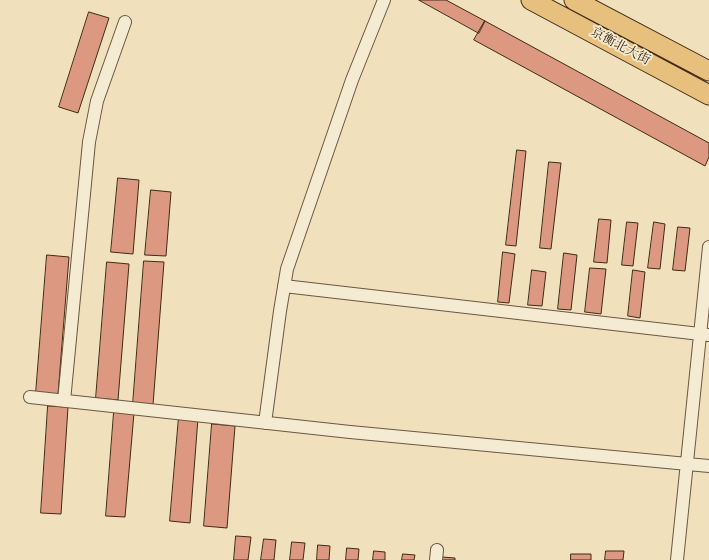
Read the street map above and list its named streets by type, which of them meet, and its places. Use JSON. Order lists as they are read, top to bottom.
{
  "streets": {
    "main road": ["京衡北大街"]
  }
}
